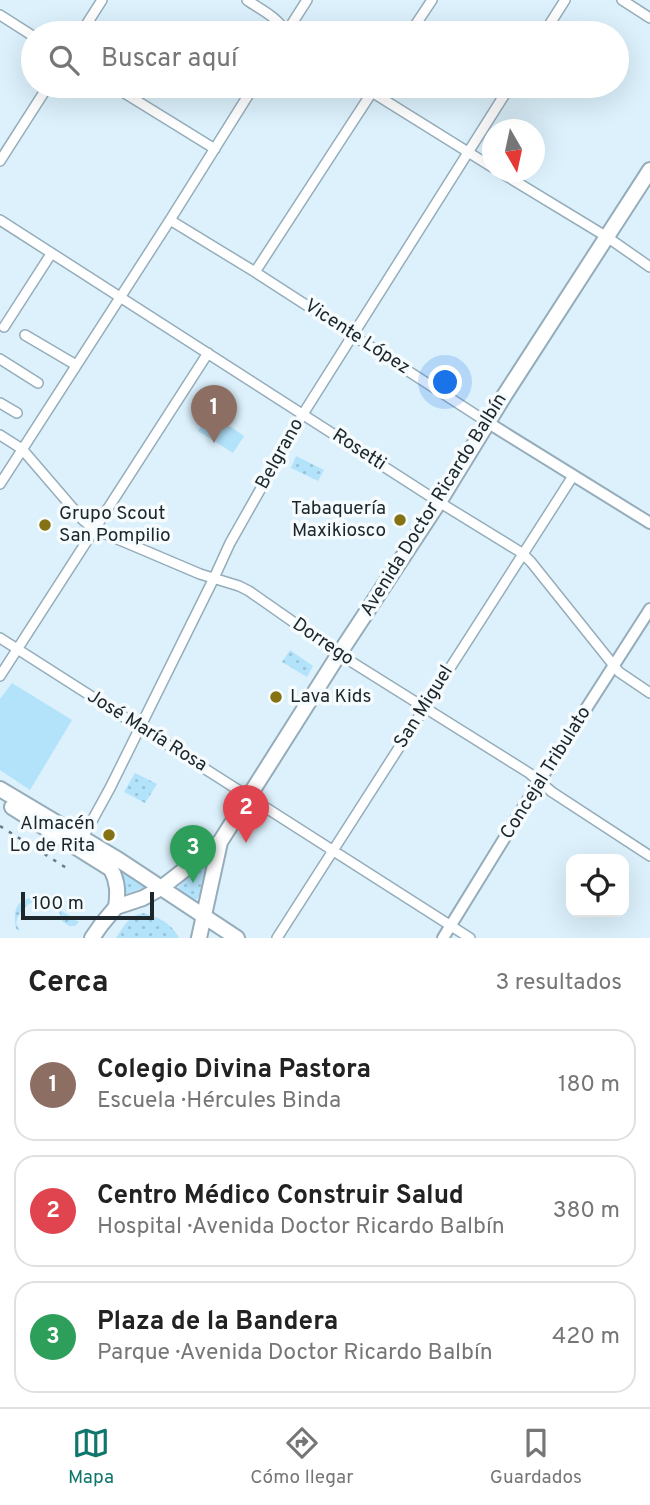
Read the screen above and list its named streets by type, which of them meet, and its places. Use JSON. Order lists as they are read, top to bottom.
{
  "streets": {
    "main road": ["Avenida Doctor Ricardo Balbín"],
    "street": [
      "Vicente López",
      "Rosetti",
      "Belgrano",
      "Dorrego",
      "San Miguel",
      "José María Rosa",
      "Concejal Tribulato"
    ]
  },
  "crossings": [
    ["Vicente López", "Belgrano"],
    ["Vicente López", "Avenida Doctor Ricardo Balbín"],
    ["Vicente López", "San Miguel"],
    ["Rosetti", "Belgrano"],
    ["Rosetti", "Avenida Doctor Ricardo Balbín"],
    ["Rosetti", "San Miguel"],
    ["Rosetti", "Concejal Tribulato"],
    ["Belgrano", "Dorrego"],
    ["Belgrano", "José María Rosa"],
    ["Avenida Doctor Ricardo Balbín", "Dorrego"],
    ["Avenida Doctor Ricardo Balbín", "José María Rosa"],
    ["Dorrego", "San Miguel"],
    ["Dorrego", "Concejal Tribulato"],
    ["San Miguel", "José María Rosa"],
    ["José María Rosa", "Concejal Tribulato"]
  ],
  "places": [
    "Tabaquería Maxikiosco",
    "Grupo Scout San Pompilio",
    "Lava Kids",
    "Almacén Lo de Rita"
  ],
  "scale_bar": "100 m",
  "north": "bottom",
  "page": {
    "search": "Buscar aquí",
    "pins": ["1", "2", "3"],
    "scale": "100 m",
    "heading": ["Cerca", "3 resultados"],
    "list": [
      {
        "mark": "1",
        "name": "Colegio Divina Pastora",
        "note": "Escuela · Hércules Binda",
        "value": "180 m"
      },
      {
        "mark": "2",
        "name": "Centro Médico Construir Salud",
        "note": "Hospital · Avenida Doctor Ricardo Balbín",
        "value": "380 m"
      },
      {
        "mark": "3",
        "name": "Plaza de la Bandera",
        "note": "Parque · Avenida Doctor Ricardo Balbín",
        "value": "420 m"
      }
    ],
    "nav": ["Mapa", "Cómo llegar", "Guardados"]
  }
}
